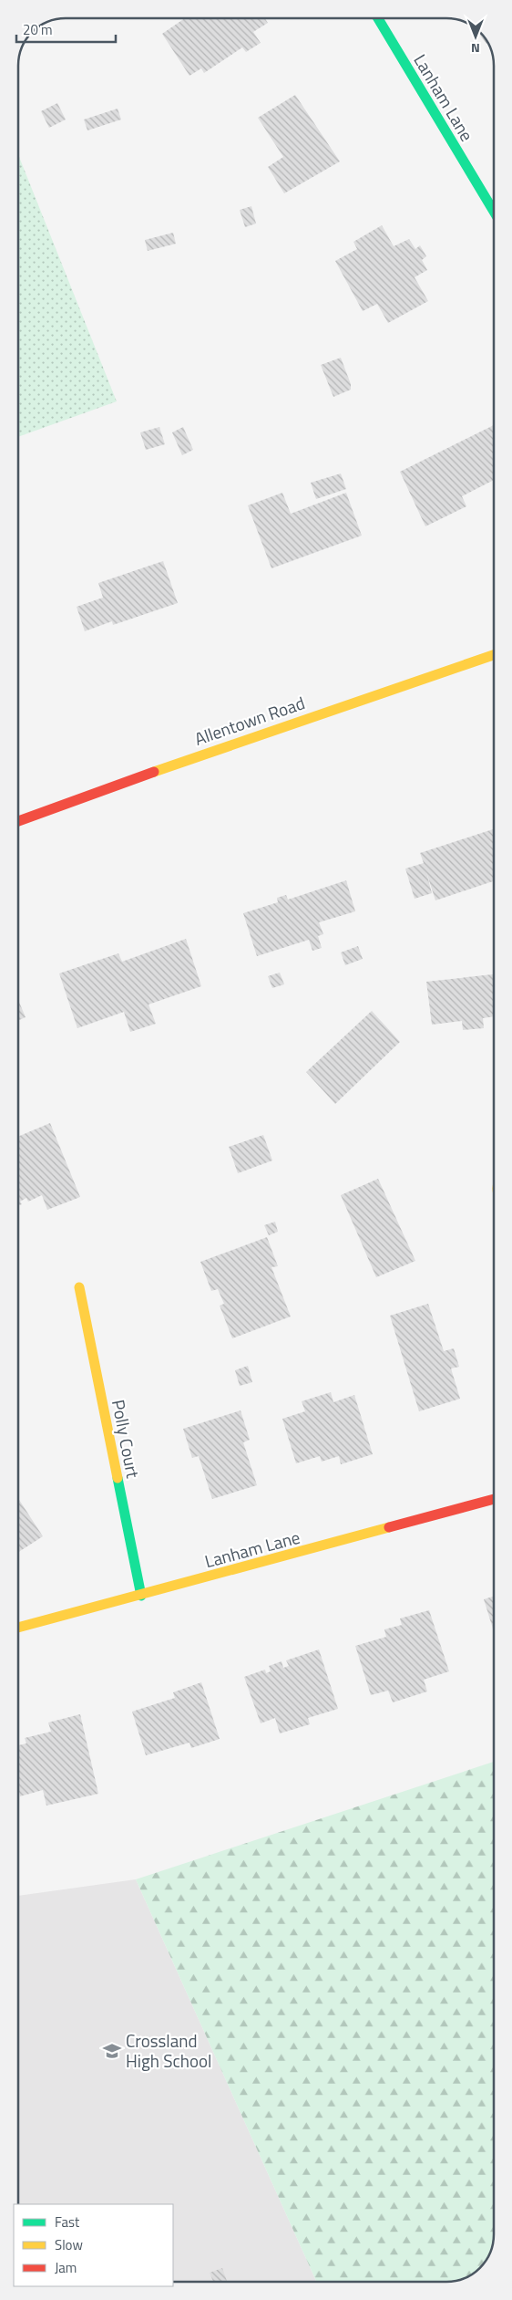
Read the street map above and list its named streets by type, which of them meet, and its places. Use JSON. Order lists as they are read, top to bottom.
{
  "streets": {
    "street": ["Lanham Lane", "Allentown Road", "Polly Court"]
  },
  "crossings": [
    ["Lanham Lane", "Polly Court"]
  ],
  "places": {
    "school or university": ["Crossland High School"]
  },
  "legend": ["Fast", "Slow", "Jam"],
  "scale_bar": "20 m",
  "north": "bottom"
}
